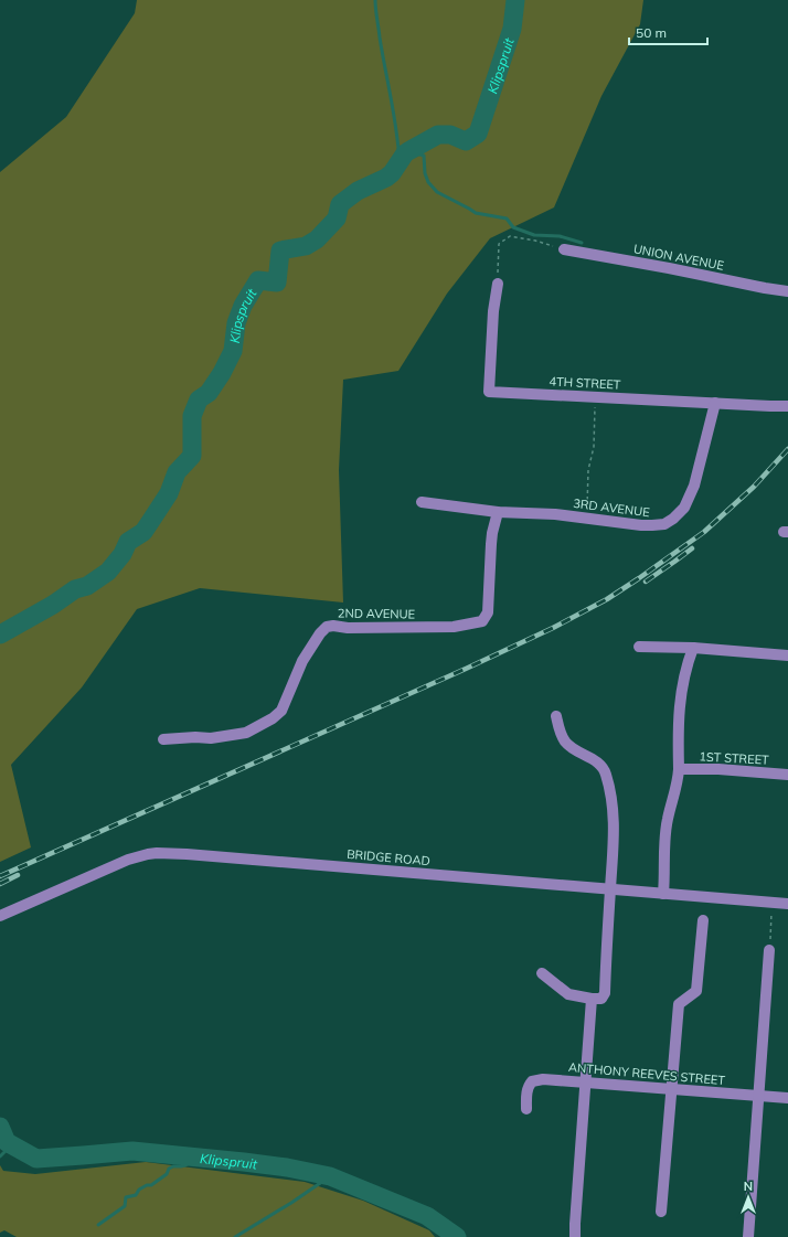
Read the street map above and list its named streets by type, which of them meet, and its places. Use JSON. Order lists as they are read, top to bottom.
{
  "streets": {
    "street": [
      "UNION AVENUE",
      "4TH STREET",
      "3RD AVENUE",
      "2ND AVENUE",
      "1ST STREET",
      "BRIDGE ROAD",
      "ANTHONY REEVES STREET"
    ]
  },
  "crossings": [
    ["4TH STREET", "3RD AVENUE"],
    ["3RD AVENUE", "2ND AVENUE"]
  ],
  "water": ["Klipspruit"],
  "scale_bar": "50 m",
  "north": "top"
}
